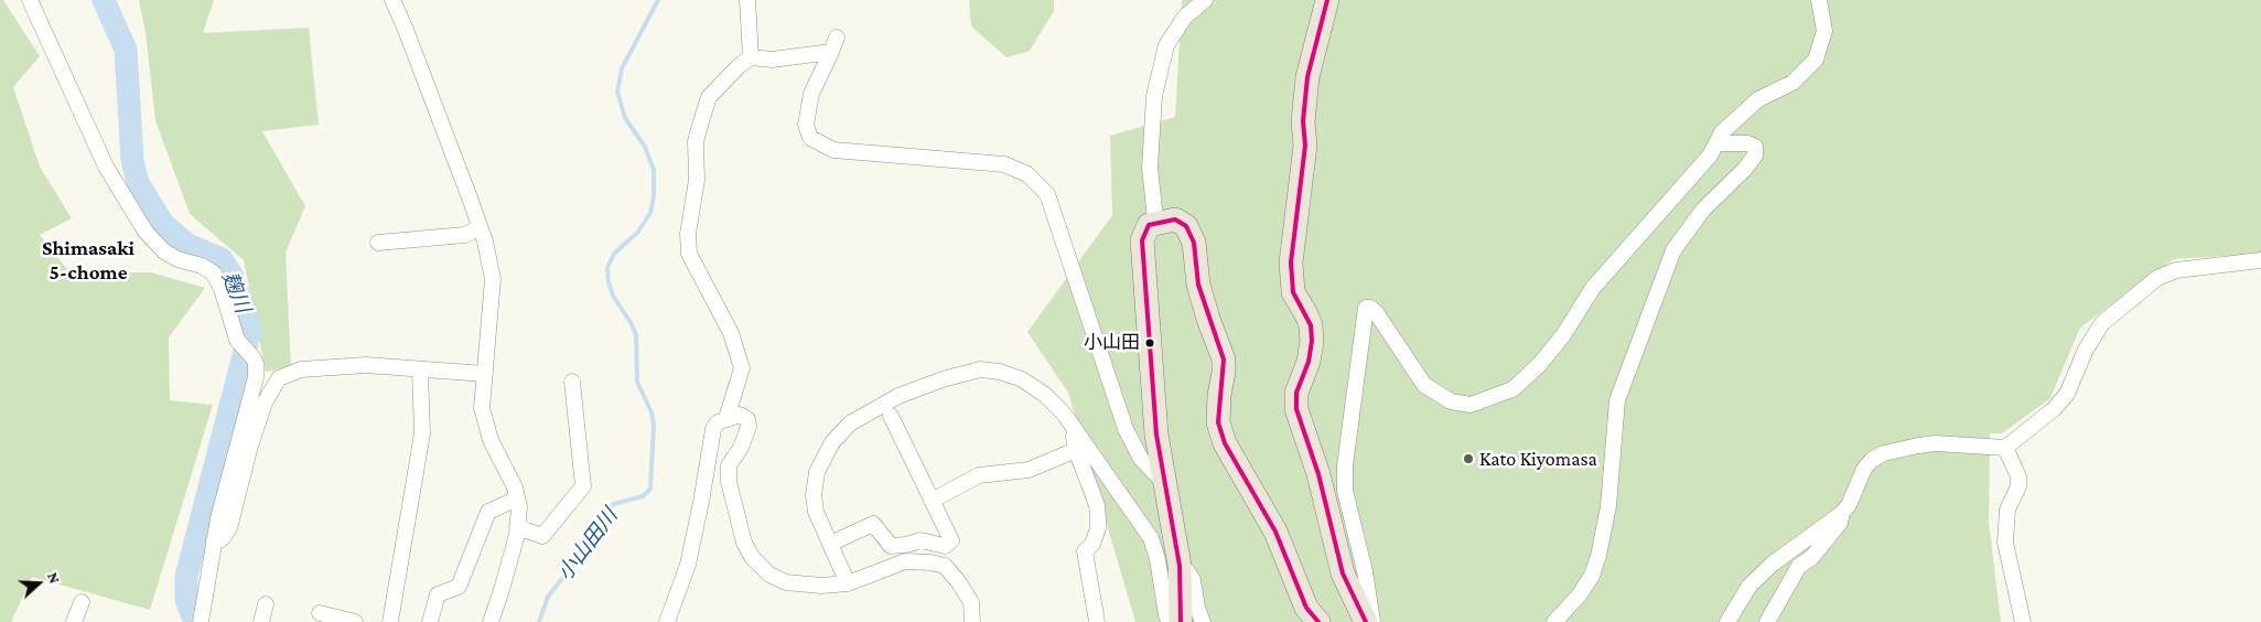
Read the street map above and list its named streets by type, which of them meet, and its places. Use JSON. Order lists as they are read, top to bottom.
{
  "districts": ["Shimasaki 5-chome"],
  "water": ["麹川", "小山田川"],
  "places": ["小山田", "Kato Kiyomasa"],
  "north": "right"
}
